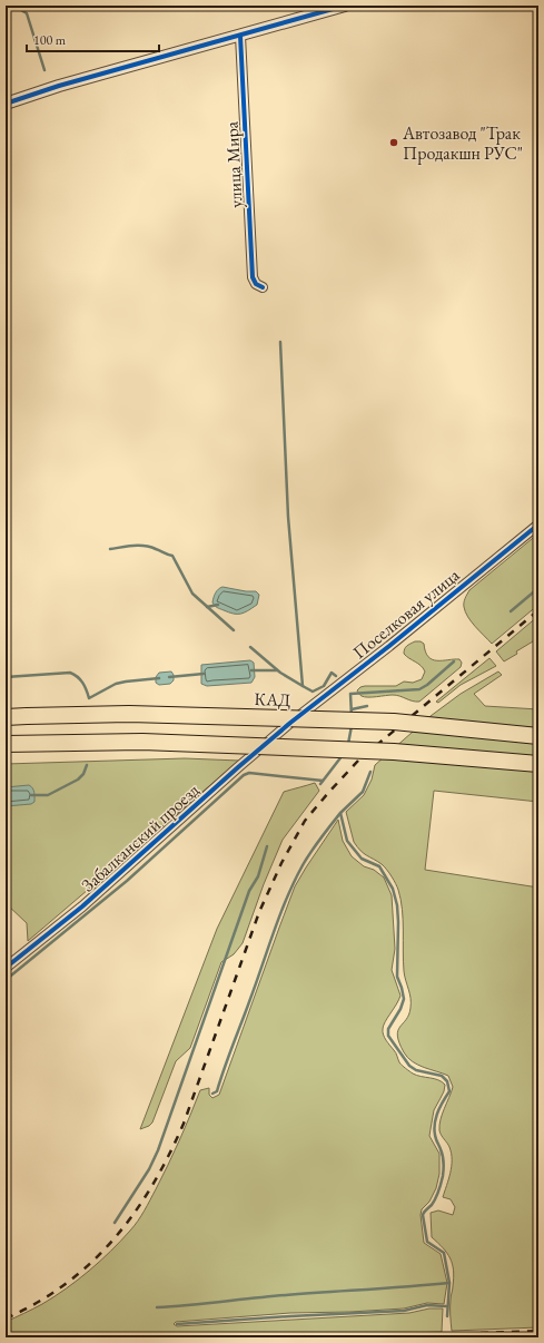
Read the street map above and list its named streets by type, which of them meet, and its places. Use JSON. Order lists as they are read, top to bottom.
{
  "streets": {
    "highway": ["КАД"],
    "street": ["улица Мира", "Поселковая улица", "Забалканский проезд"]
  },
  "crossings": [
    ["Поселковая улица", "Забалканский проезд"]
  ],
  "places": ["Автозавод \"Трак Продакшн РУС\""],
  "scale_bar": "100 m"
}
